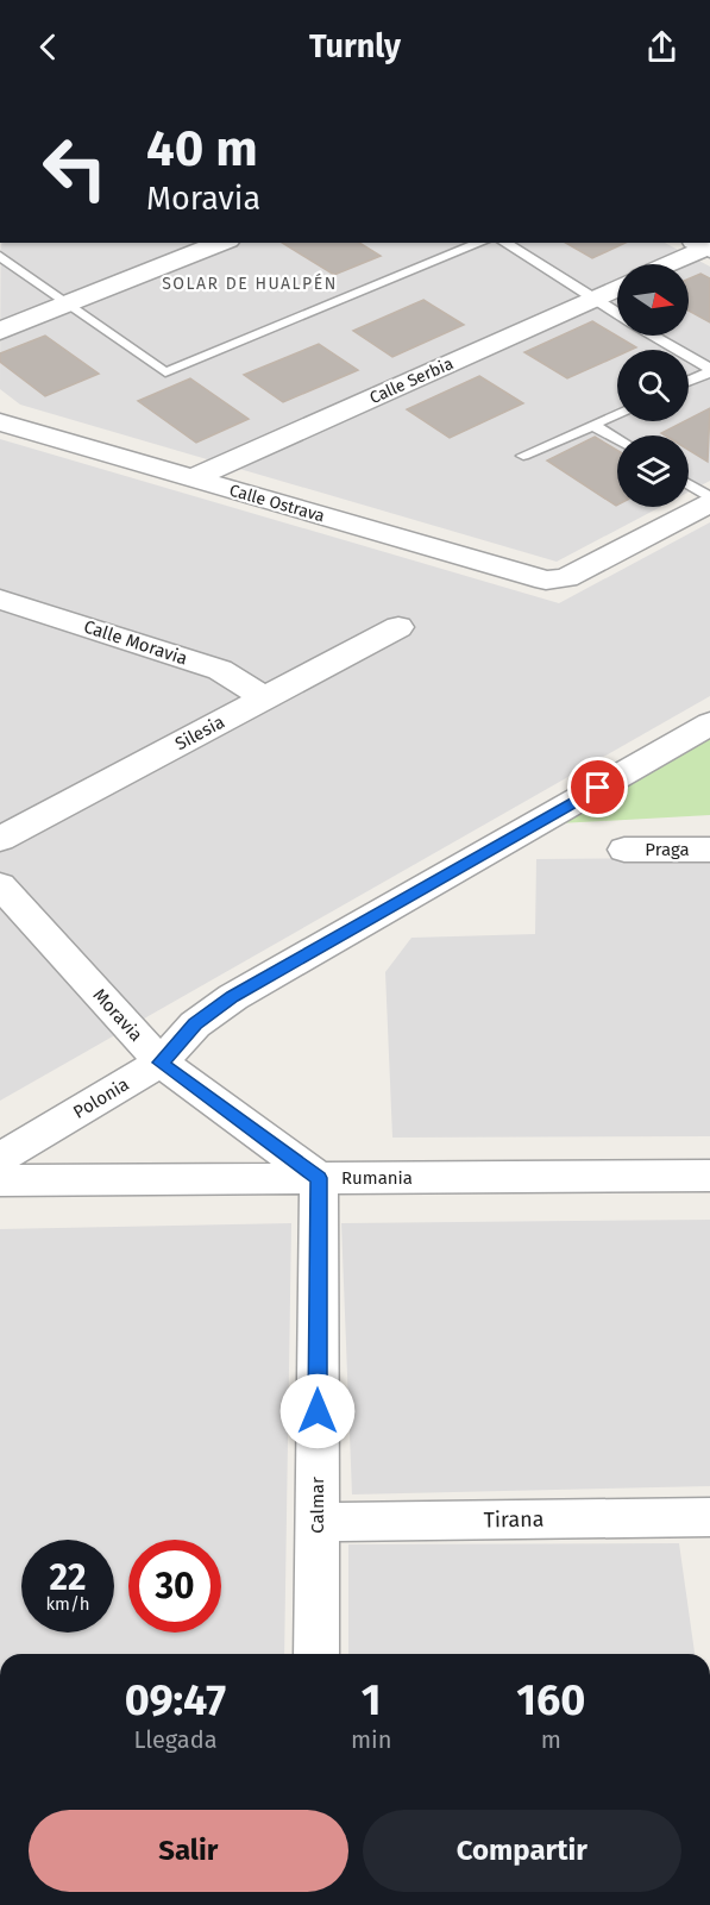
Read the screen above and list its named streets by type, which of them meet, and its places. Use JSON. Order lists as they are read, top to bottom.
{
  "streets": {
    "street": [
      "Calle Serbia",
      "Calle Ostrava",
      "Calle Moravia",
      "Silesia",
      "Praga",
      "Moravia",
      "Polonia",
      "Rumania",
      "Calmar",
      "Tirana"
    ]
  },
  "crossings": [
    ["Calle Serbia", "Calle Ostrava"],
    ["Calle Moravia", "Silesia"],
    ["Moravia", "Polonia"],
    ["Moravia", "Rumania"],
    ["Moravia", "Calmar"],
    ["Rumania", "Calmar"],
    ["Calmar", "Tirana"]
  ],
  "districts": ["SOLAR DE HUALPÉN"],
  "north": "right",
  "page": {
    "header": "Turnly",
    "turn": ["40 m", "Moravia"],
    "speed": "22 km/h",
    "limit": "30",
    "eta": [
      "09:47",
      "Llegada",
      "1",
      "min",
      "160",
      "m"
    ],
    "buttons": ["Salir", "Compartir"]
  }
}
